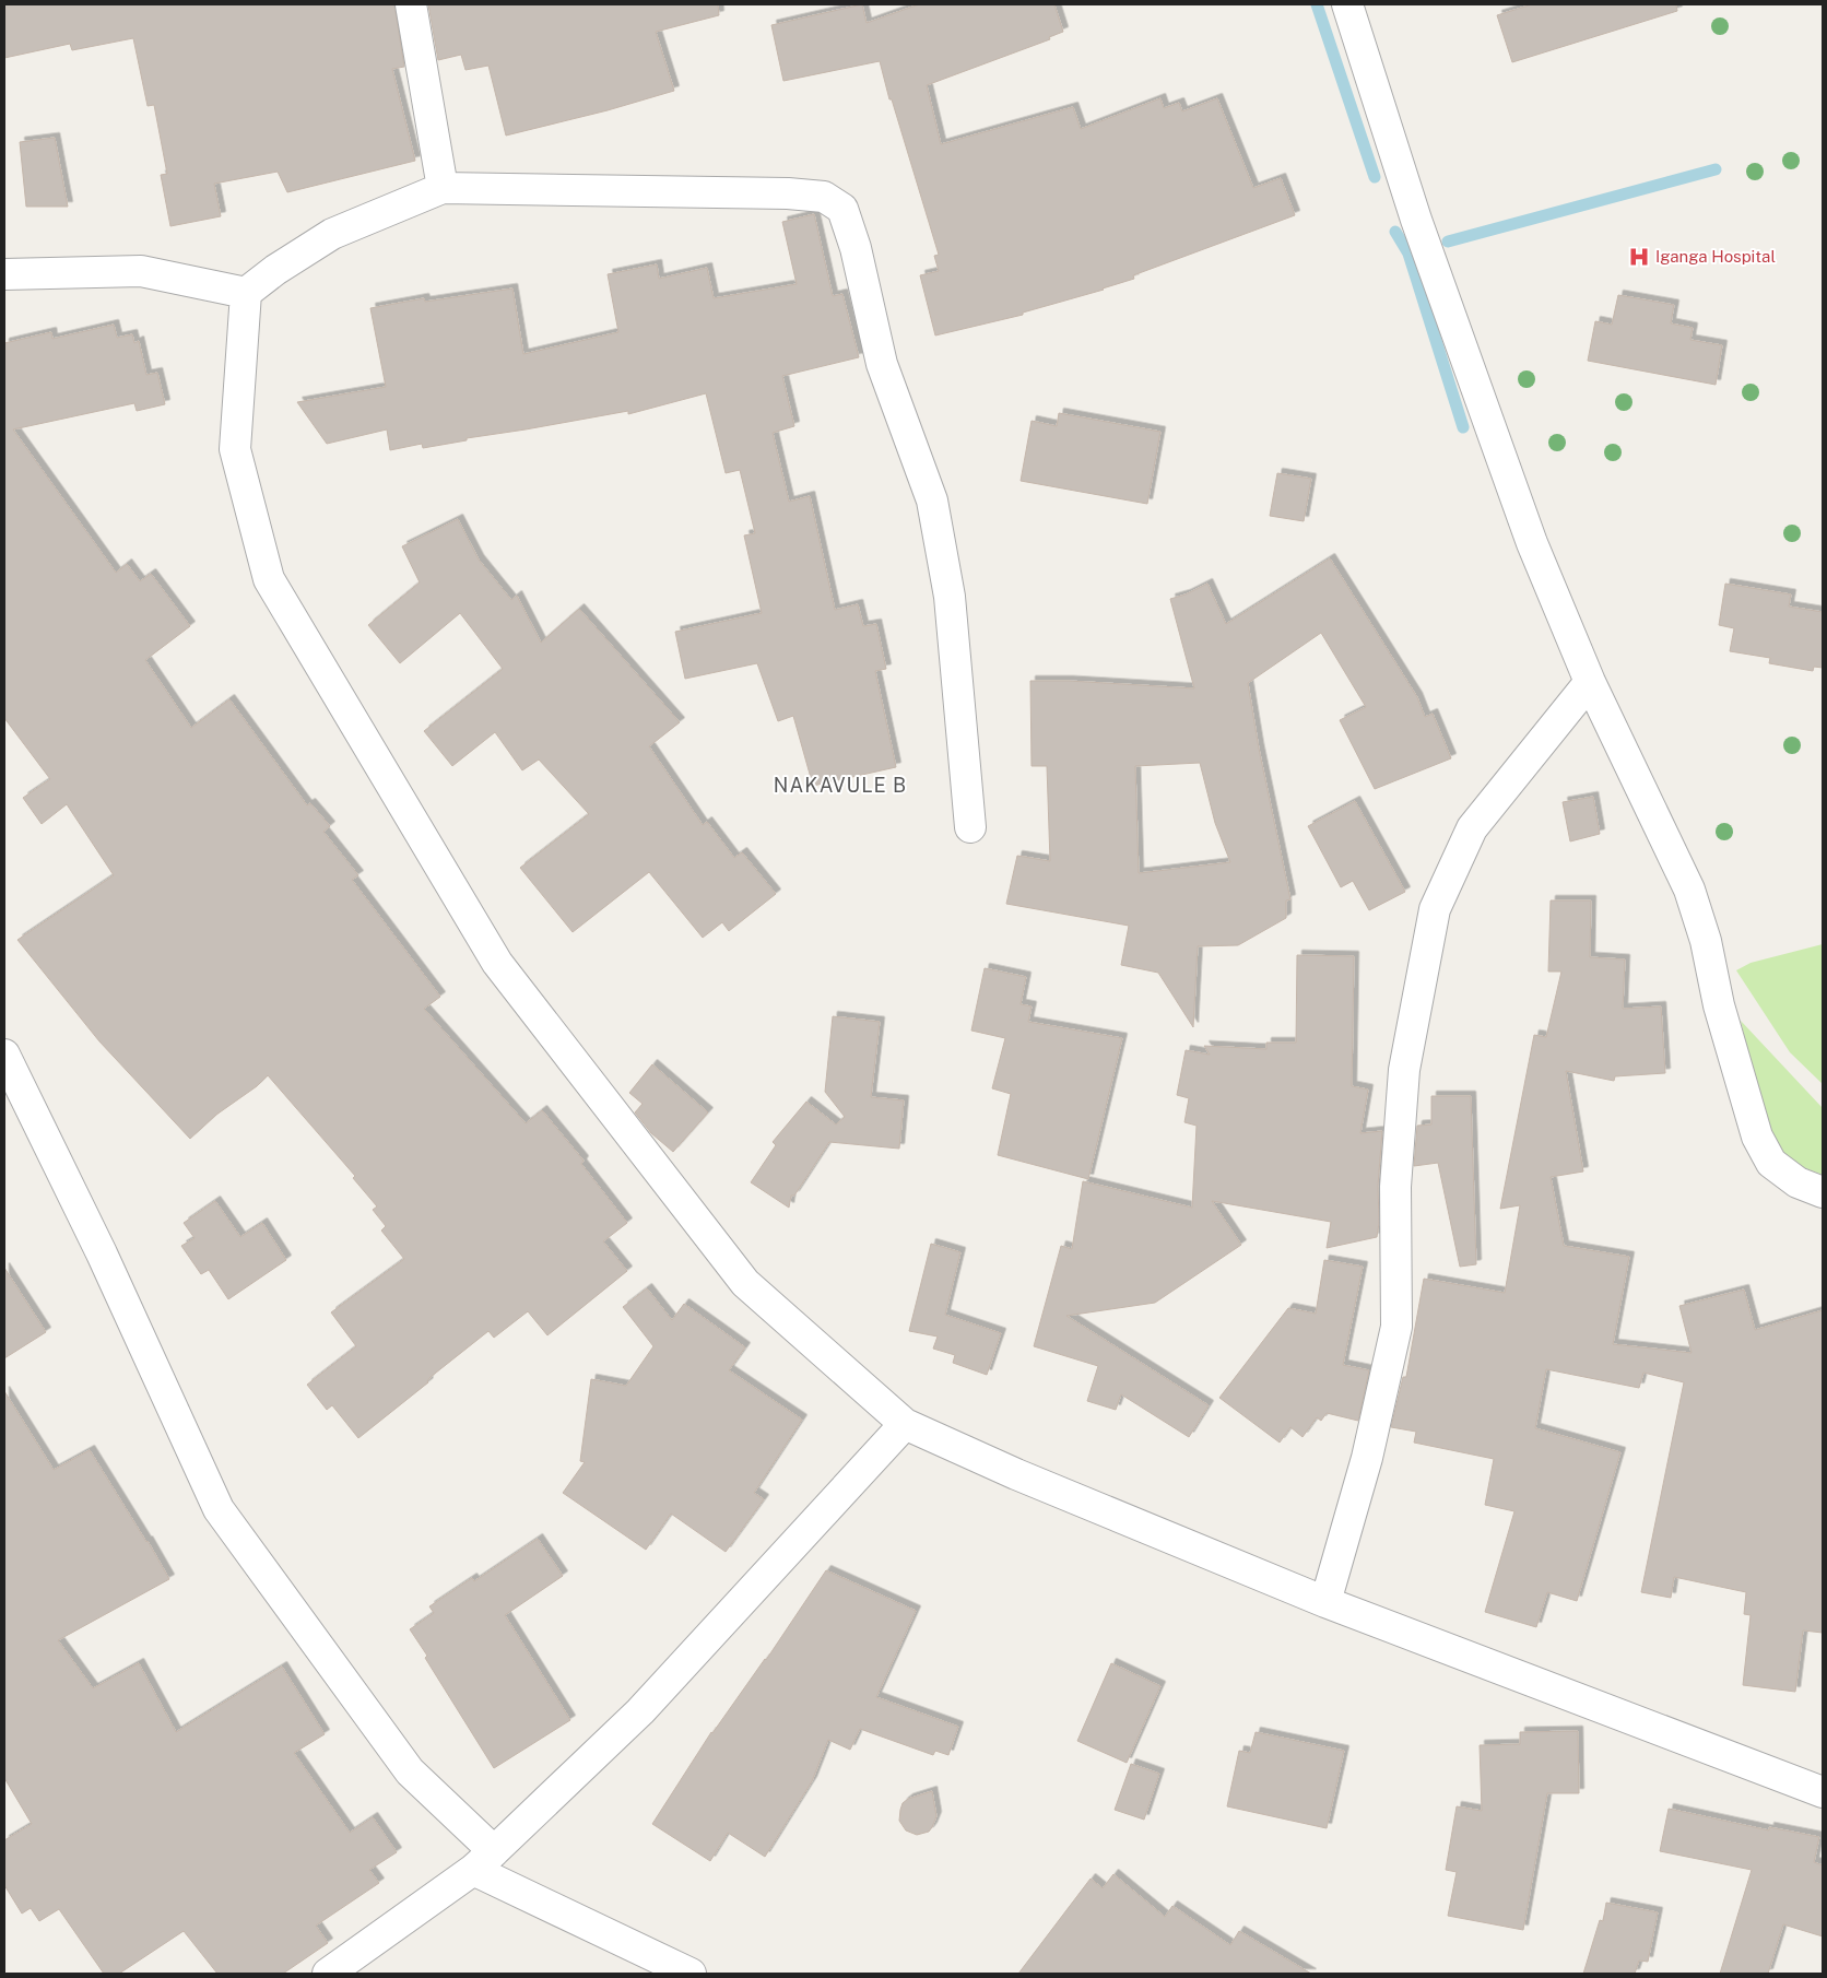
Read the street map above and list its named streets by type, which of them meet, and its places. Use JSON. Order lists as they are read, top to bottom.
{
  "districts": ["NAKAVULE B"],
  "places": {
    "hospital": ["Iganga Hospital"]
  }
}
